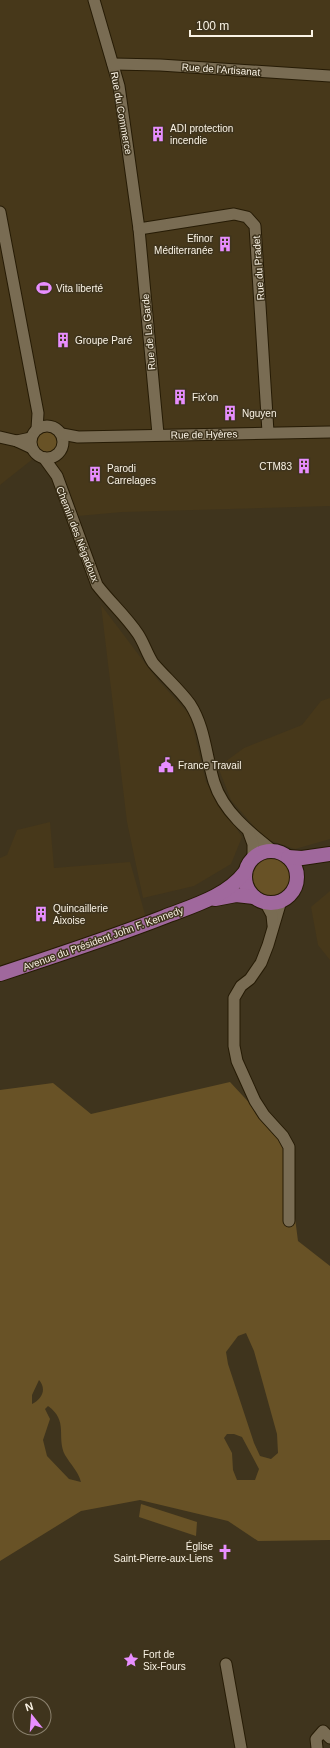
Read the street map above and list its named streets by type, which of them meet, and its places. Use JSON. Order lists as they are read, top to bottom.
{
  "streets": {
    "main road": ["Avenue du Président John F. Kennedy"],
    "street": [
      "Rue de l'Artisanat",
      "Rue du Commerce",
      "Rue du Pradet",
      "Rue de La Garde",
      "Rue de Hyères",
      "Chemin des Négadoux"
    ]
  },
  "crossings": [
    ["Rue de l'Artisanat", "Rue du Commerce"],
    ["Rue du Commerce", "Rue du Pradet"],
    ["Rue du Commerce", "Rue de La Garde"],
    ["Rue du Pradet", "Rue de La Garde"],
    ["Rue du Pradet", "Rue de Hyères"],
    ["Rue de La Garde", "Rue de Hyères"],
    ["Rue de Hyères", "Chemin des Négadoux"],
    ["Chemin des Négadoux", "Avenue du Président John F. Kennedy"]
  ],
  "places": {
    "building": [
      "ADI protection incendie",
      "Efinor Méditerranée",
      "Groupe Paré",
      "Fix'on",
      "Nguyen",
      "CTM83",
      "Parodi Carrelages",
      "Quincaillerie Aixoise"
    ],
    "sports": ["Vita liberté"],
    "public building": ["France Travail"],
    "church": ["Église Saint-Pierre-aux-Liens"],
    "place": ["Fort de Six-Fours"]
  },
  "scale_bar": "100 m",
  "north": "top"
}
